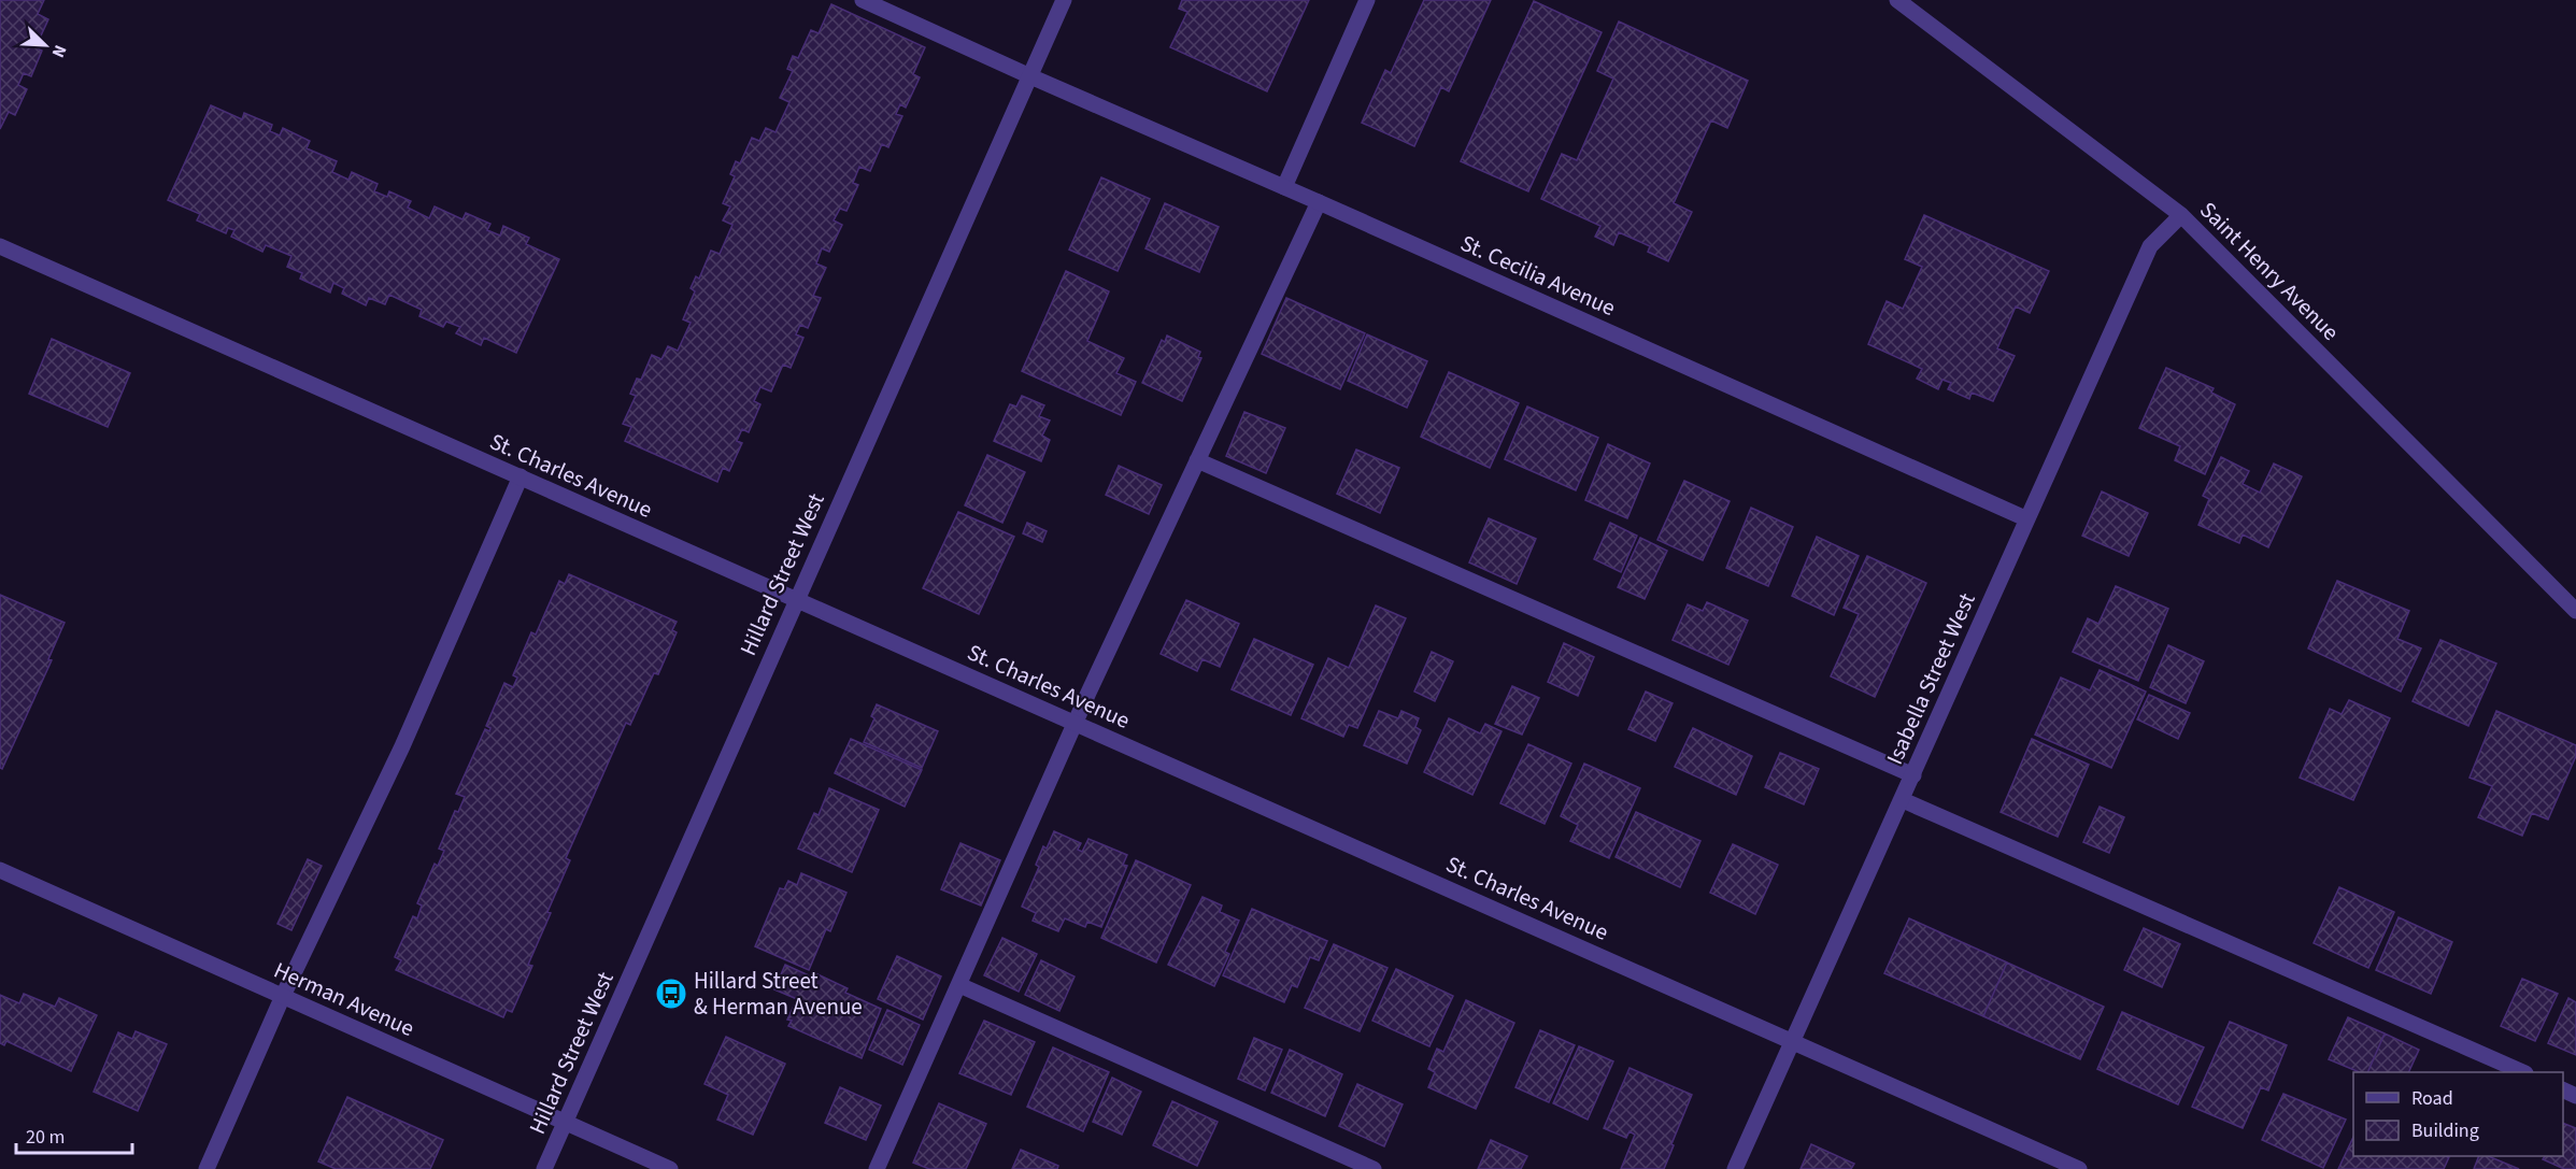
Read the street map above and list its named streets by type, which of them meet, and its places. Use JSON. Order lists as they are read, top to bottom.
{
  "streets": {
    "street": [
      "Saint Henry Avenue",
      "St. Cecilia Avenue",
      "St. Charles Avenue",
      "Hillard Street West",
      "Isabella Street West",
      "Herman Avenue"
    ]
  },
  "crossings": [
    ["Saint Henry Avenue", "Isabella Street West"],
    ["St. Cecilia Avenue", "Hillard Street West"],
    ["St. Cecilia Avenue", "Isabella Street West"],
    ["St. Charles Avenue", "Hillard Street West"],
    ["St. Charles Avenue", "Isabella Street West"],
    ["Hillard Street West", "Herman Avenue"]
  ],
  "places": {
    "bus stop": ["Hillard Street & Herman Avenue"]
  },
  "legend": ["Road", "Building"],
  "scale_bar": "20 m",
  "north": "bottom right"
}
